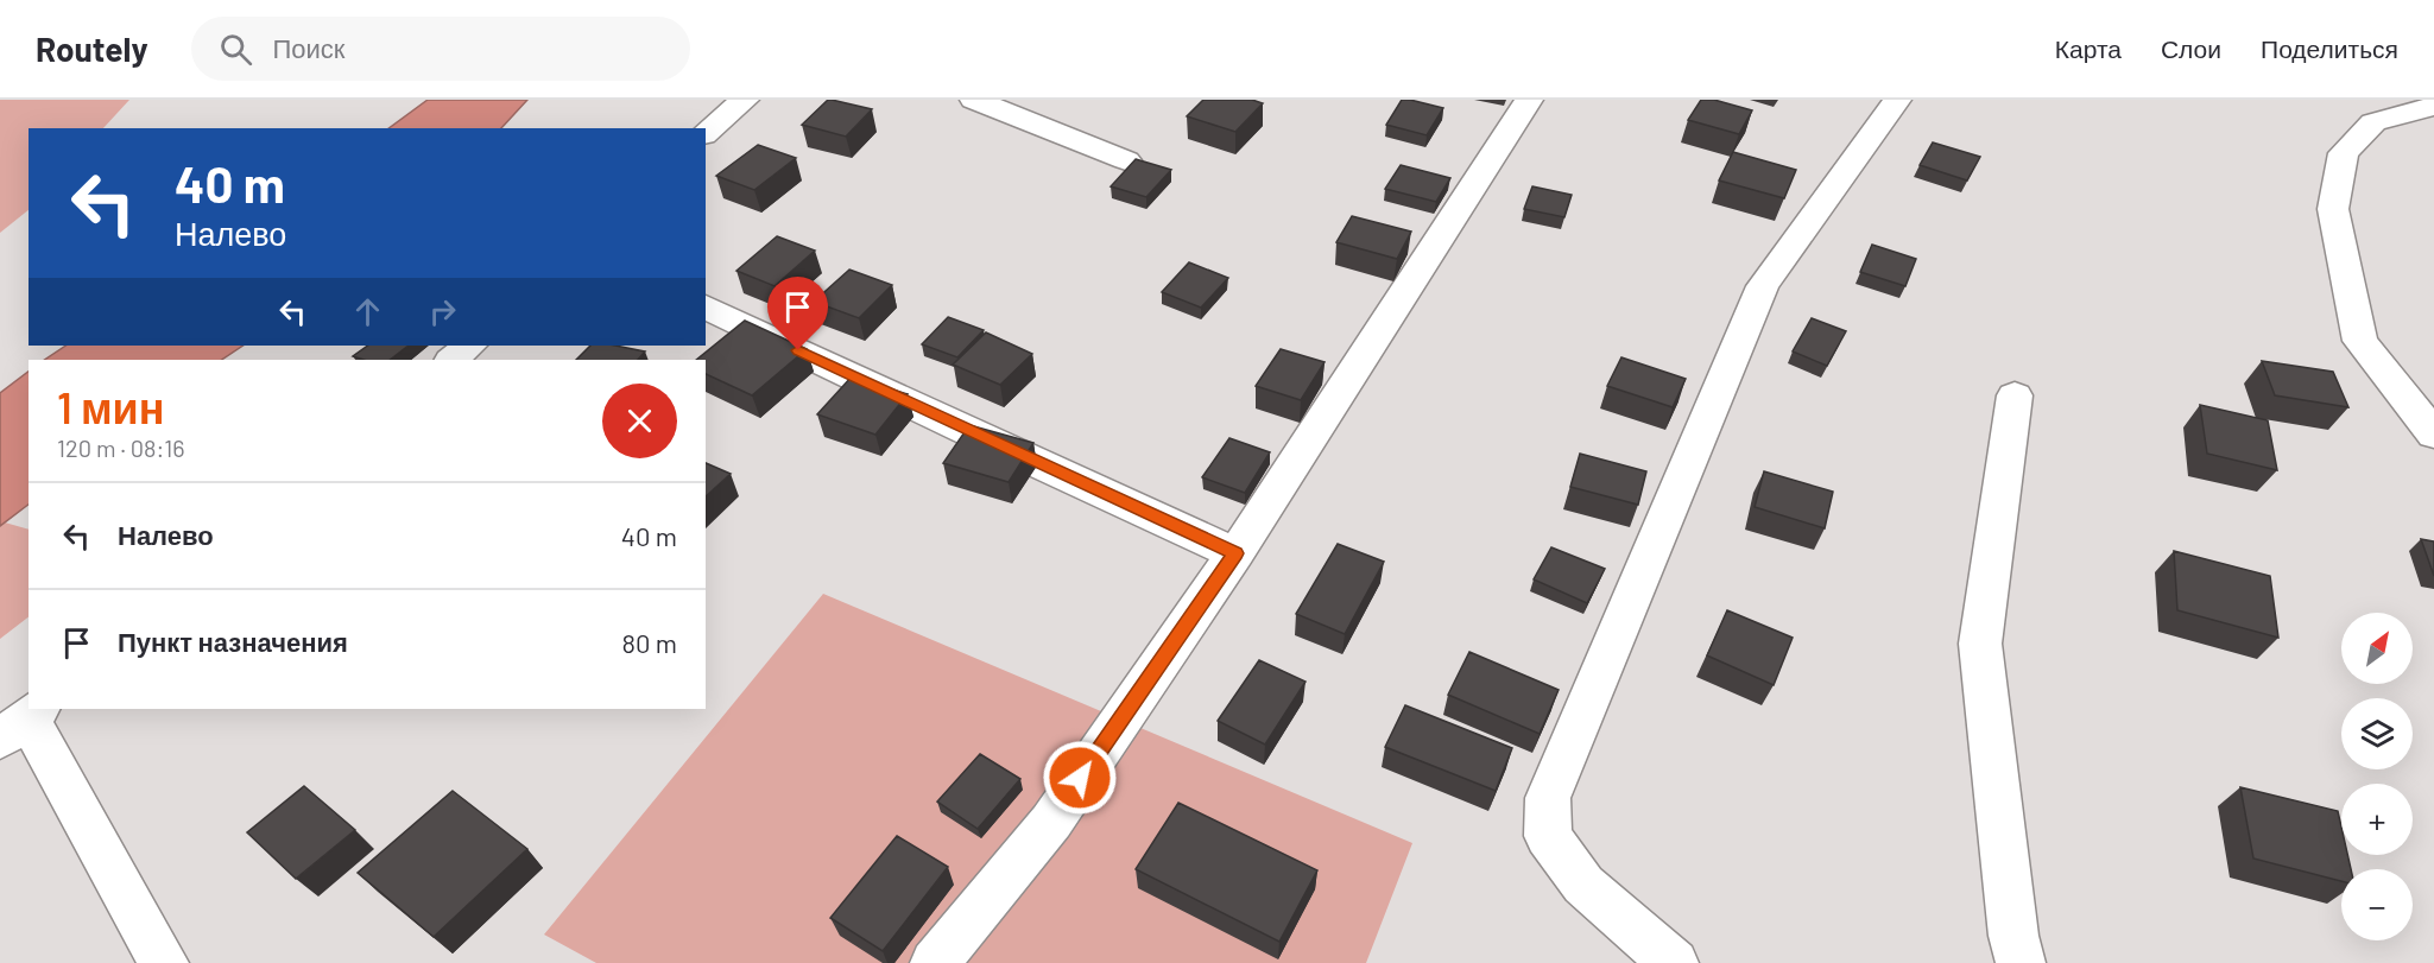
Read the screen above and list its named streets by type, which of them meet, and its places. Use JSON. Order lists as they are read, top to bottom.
{
  "north": "top right",
  "page": {
    "header": "Routely",
    "search": "Поиск",
    "nav": ["Карта", "Слои", "Поделиться"],
    "turn": ["40 m", "Налево"],
    "heading": ["1 мин", "120 m · 08:16"],
    "list": [
      {
        "name": "Налево",
        "value": "40 m"
      },
      {
        "name": "Пункт назначения",
        "value": "80 m"
      }
    ],
    "map_buttons": ["+", "−"]
  }
}
